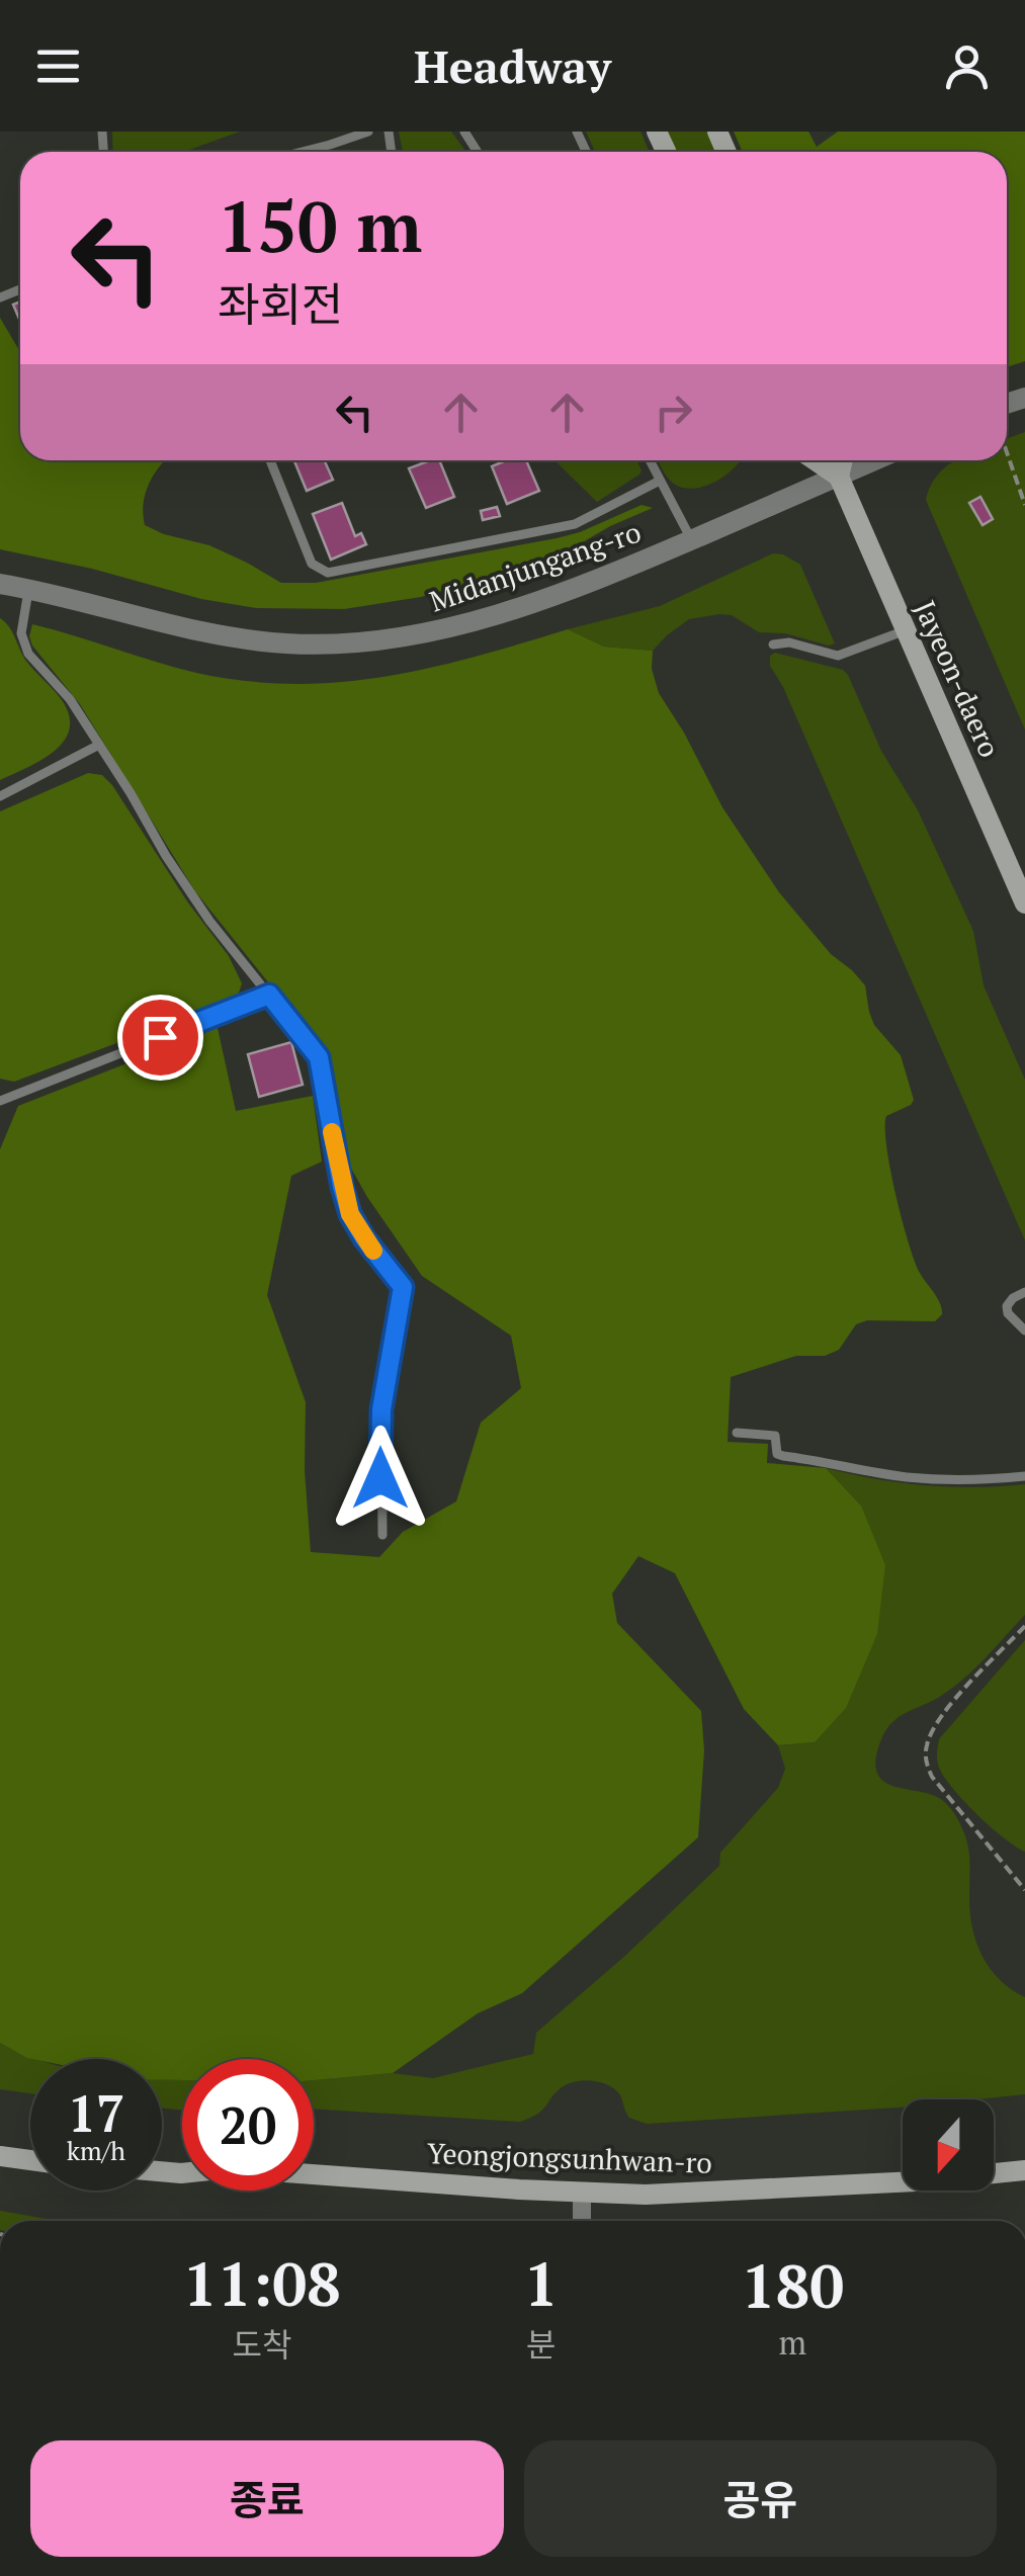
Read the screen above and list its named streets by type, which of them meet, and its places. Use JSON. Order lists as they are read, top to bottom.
{
  "streets": {
    "main road": ["Jayeon-daero", "Yeongjongsunhwan-ro"],
    "street": ["Midanjungang-ro"]
  },
  "crossings": [
    ["Midanjungang-ro", "Jayeon-daero"]
  ],
  "north": "bottom",
  "page": {
    "header": "Headway",
    "turn": ["150 m", "좌회전"],
    "speed": "17 km/h",
    "limit": "20",
    "eta": [
      "11:08",
      "도착",
      "1",
      "분",
      "180",
      "m"
    ],
    "buttons": ["종료", "공유"]
  }
}
